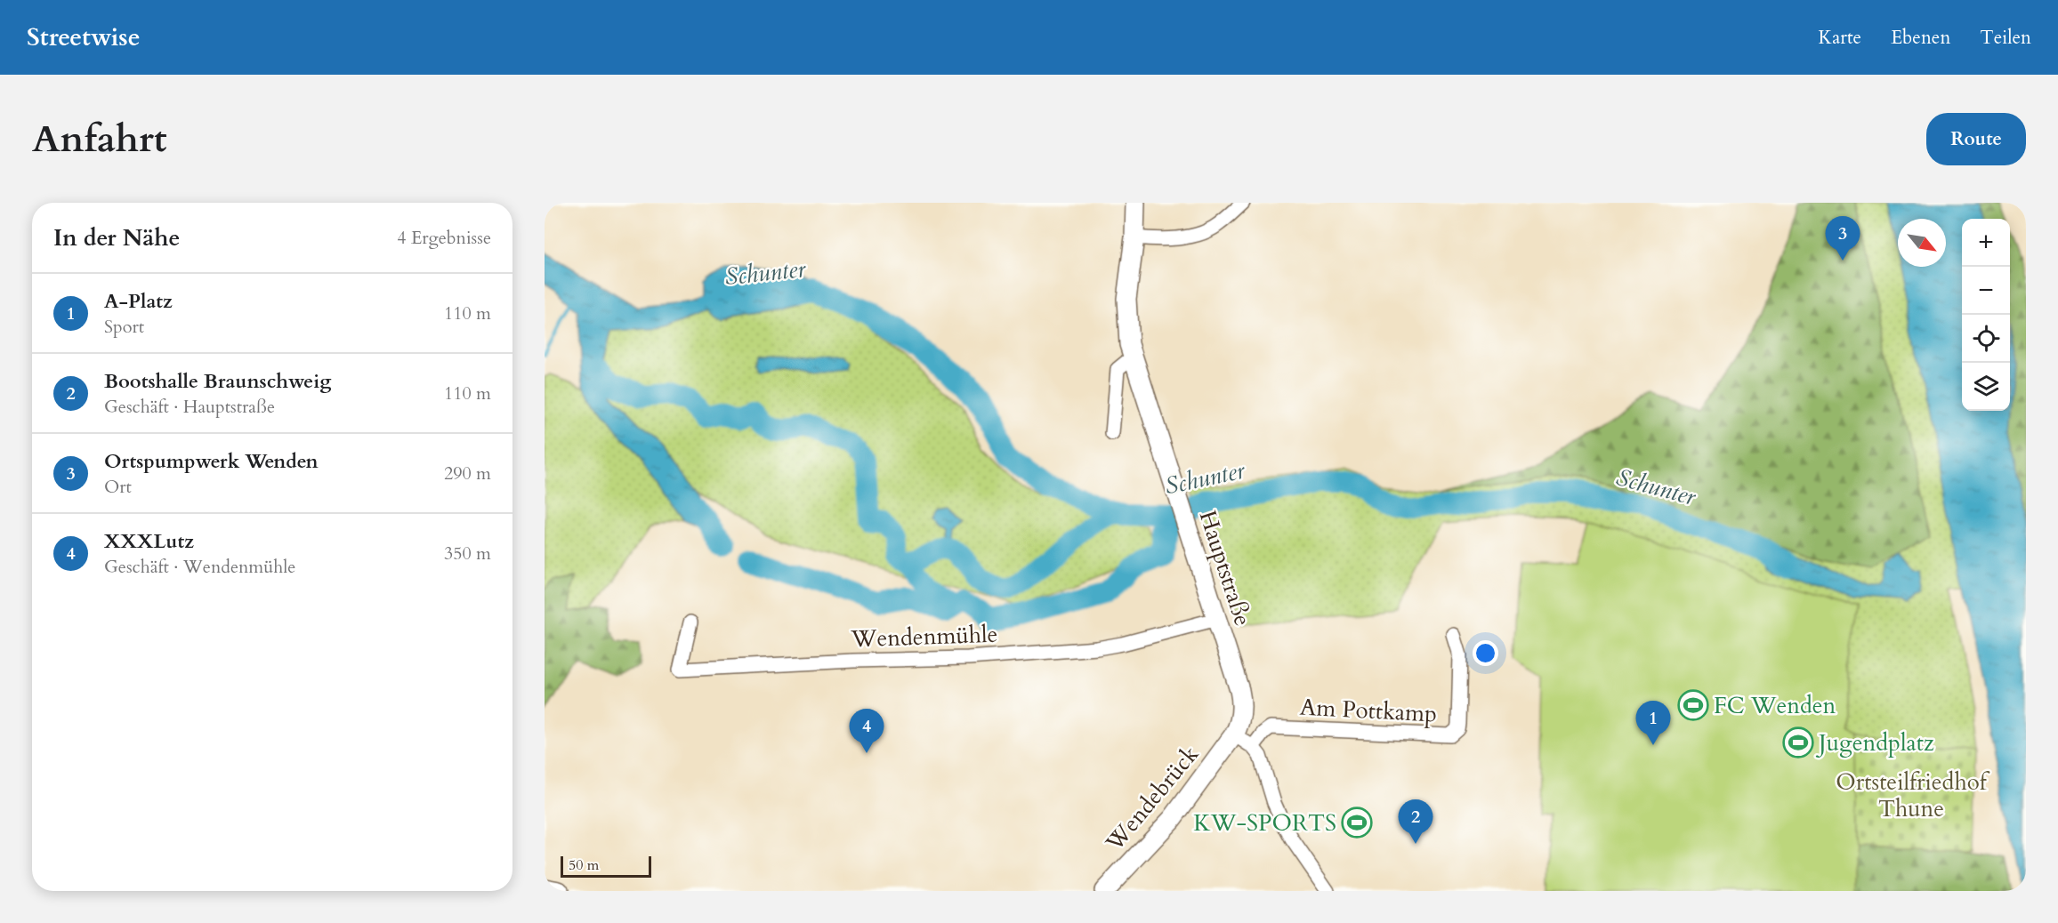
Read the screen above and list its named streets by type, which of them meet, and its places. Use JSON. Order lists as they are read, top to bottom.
{
  "streets": {
    "main road": ["Hauptstraße", "Wendebrück"],
    "street": ["Wendenmühle", "Am Pottkamp"]
  },
  "crossings": [
    ["Hauptstraße", "Wendenmühle"],
    ["Hauptstraße", "Wendebrück"]
  ],
  "water": ["Schunter"],
  "parks": ["Ortsteilfriedhof Thune"],
  "places": {
    "sports": ["FC Wenden", "Jugendplatz", "KW-SPORTS"]
  },
  "scale_bar": "50 m",
  "north": "bottom right",
  "page": {
    "header": "Streetwise",
    "nav": ["Karte", "Ebenen", "Teilen"],
    "buttons": "Route",
    "title": "Anfahrt",
    "heading": ["In der Nähe", "4 Ergebnisse"],
    "pins": [
      "3",
      "1",
      "4",
      "2"
    ],
    "map_buttons": ["+", "−"],
    "list": [
      {
        "mark": "1",
        "name": "A-Platz",
        "note": "Sport",
        "value": "110 m"
      },
      {
        "mark": "2",
        "name": "Bootshalle Braunschweig",
        "note": "Geschäft · Hauptstraße",
        "value": "110 m"
      },
      {
        "mark": "3",
        "name": "Ortspumpwerk Wenden",
        "note": "Ort",
        "value": "290 m"
      },
      {
        "mark": "4",
        "name": "XXXLutz",
        "note": "Geschäft · Wendenmühle",
        "value": "350 m"
      }
    ],
    "scale": "50 m"
  }
}
